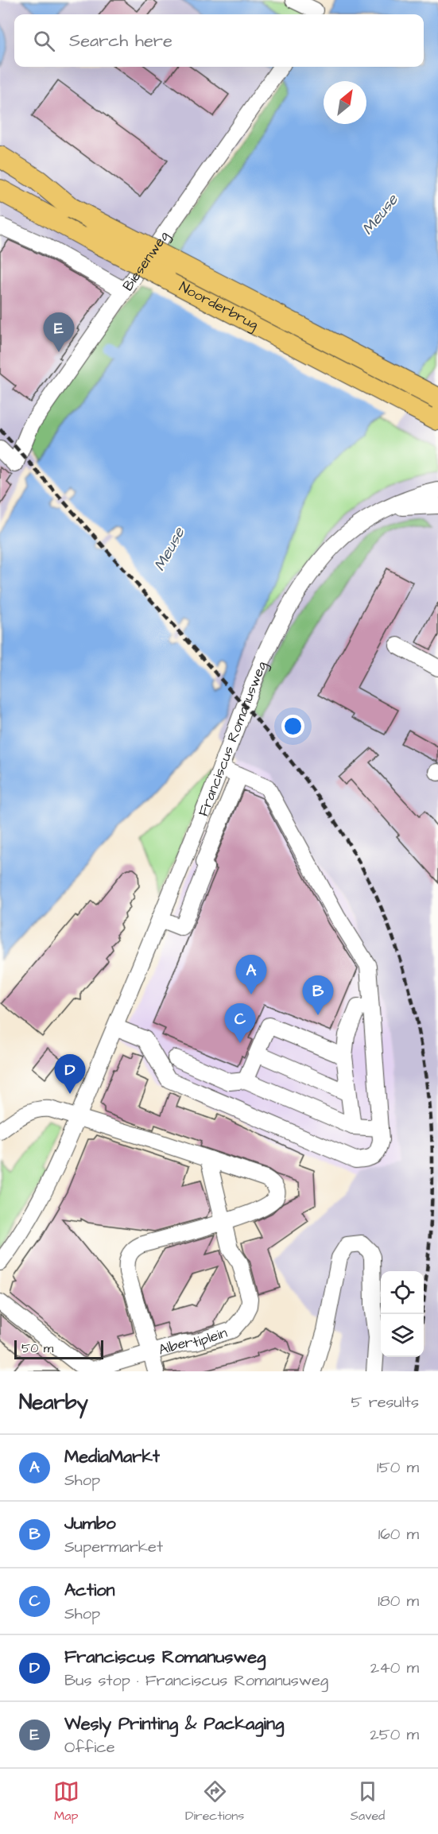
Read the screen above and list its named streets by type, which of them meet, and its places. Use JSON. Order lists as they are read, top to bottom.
{
  "streets": {
    "main road": ["Noorderbrug"],
    "street": ["Biesenweg", "Franciscus Romanusweg", "Albertiplein"]
  },
  "water": ["Meuse"],
  "scale_bar": "50 m",
  "north": "top right",
  "page": {
    "search": "Search here",
    "pins": [
      "E",
      "A",
      "B",
      "C",
      "D"
    ],
    "scale": "50 m",
    "heading": ["Nearby", "5 results"],
    "list": [
      {
        "mark": "A",
        "name": "MediaMarkt",
        "note": "Shop",
        "value": "150 m"
      },
      {
        "mark": "B",
        "name": "Jumbo",
        "note": "Supermarket",
        "value": "160 m"
      },
      {
        "mark": "C",
        "name": "Action",
        "note": "Shop",
        "value": "180 m"
      },
      {
        "mark": "D",
        "name": "Franciscus Romanusweg",
        "note": "Bus stop · Franciscus Romanusweg",
        "value": "240 m"
      },
      {
        "mark": "E",
        "name": "Wesly Printing & Packaging",
        "note": "Office",
        "value": "250 m"
      }
    ],
    "nav": ["Map", "Directions", "Saved"]
  }
}
